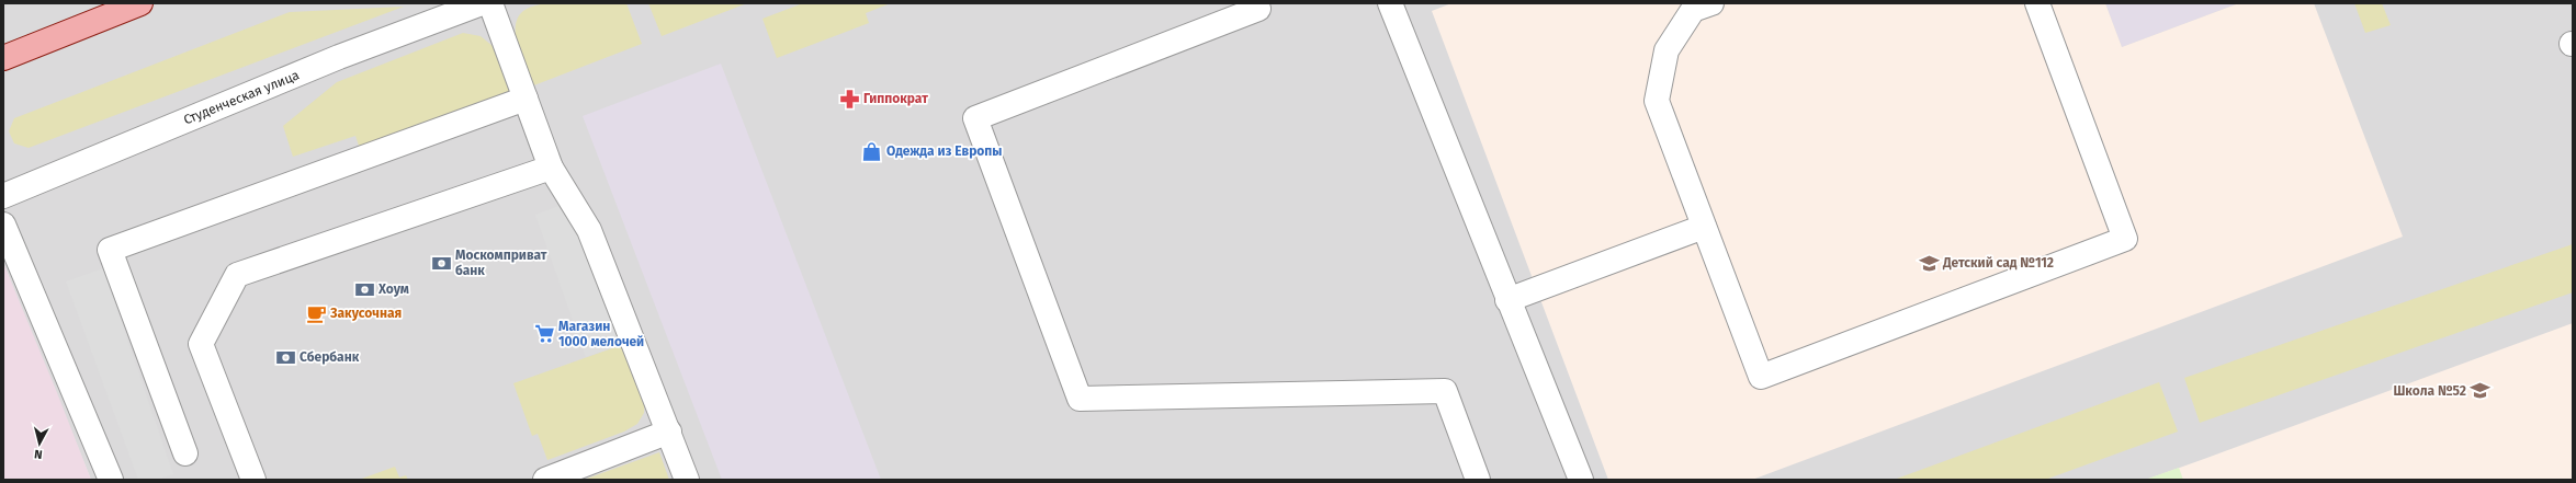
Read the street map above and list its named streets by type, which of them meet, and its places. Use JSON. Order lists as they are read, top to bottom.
{
  "streets": {
    "street": ["Студенческая улица"]
  },
  "places": {
    "pharmacy": ["Гиппократ"],
    "shop": ["Одежда из Европы"],
    "bank": ["Москомприват банк", "Хоум", "Сбербанк"],
    "school or university": ["Детский сад №112", "Школа №52"],
    "cafe": ["Закусочная"],
    "supermarket": ["Магазин 1000 мелочей"]
  },
  "north": "bottom"
}
